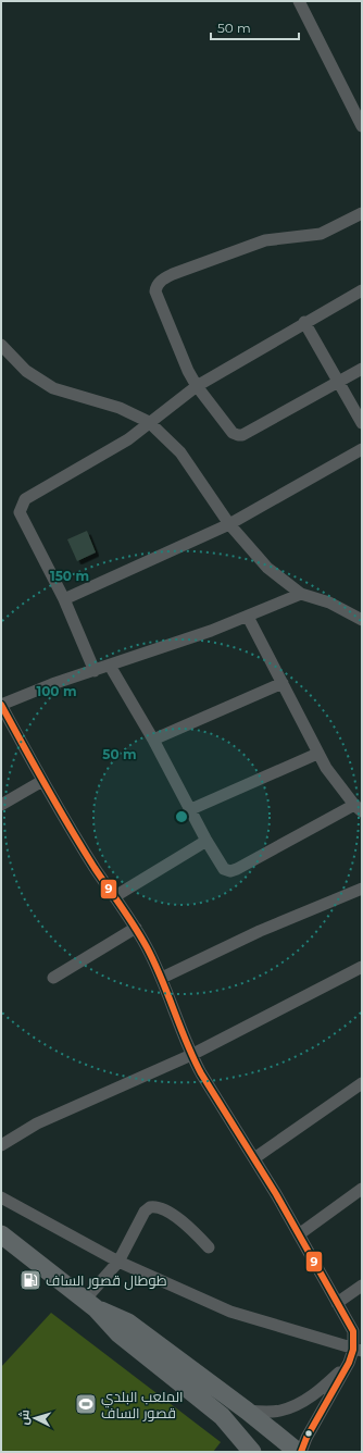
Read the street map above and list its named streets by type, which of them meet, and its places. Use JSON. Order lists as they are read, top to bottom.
{
  "places": {
    "fuel station": ["طوطال قصور الساف"],
    "sports": ["الملعب البلدي قصور الساف"]
  },
  "lines": ["transit line 9"],
  "scale_bar": "50 m",
  "north": "left",
  "rings": ["150 m", "100 m", "50 m"]
}
